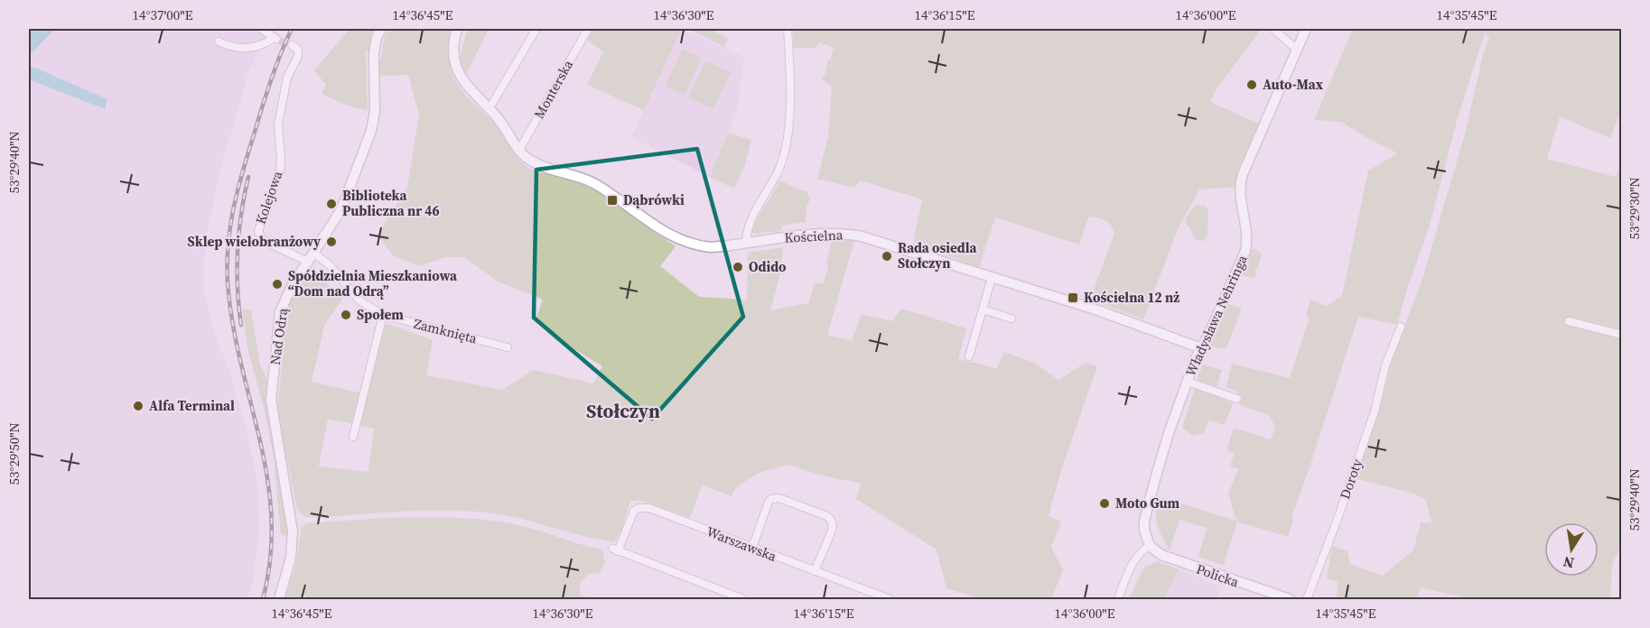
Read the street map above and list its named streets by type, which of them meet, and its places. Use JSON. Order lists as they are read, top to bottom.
{
  "streets": {
    "street": [
      "Monterska",
      "Kolejowa",
      "Kościelna",
      "Władysława Nehringa",
      "Zamknięta",
      "Nad Odrą",
      "Doroty",
      "Warszawska",
      "Policka"
    ]
  },
  "crossings": [
    ["Monterska", "Kościelna"],
    ["Kolejowa", "Nad Odrą"],
    ["Kościelna", "Władysława Nehringa"],
    ["Władysława Nehringa", "Policka"],
    ["Zamknięta", "Nad Odrą"]
  ],
  "districts": ["Stołczyn"],
  "places": {
    "other": [
      "Auto-Max",
      "Biblioteka Publiczna nr 46",
      "Sklep wielobranżowy",
      "Rada osiedla Stołczyn",
      "Odido",
      "Spółdzielnia Mieszkaniowa “Dom nad Odrą”",
      "Społem",
      "Alfa Terminal",
      "Moto Gum"
    ],
    "transit": ["Dąbrówki", "Kościelna 12 nż"]
  },
  "north": "bottom",
  "coordinates": [
    "14°37'00\"E",
    "14°36'45\"E",
    "14°36'30\"E",
    "14°36'15\"E",
    "14°36'00\"E",
    "14°35'45\"E",
    "53°29'40\"N",
    "53°29'30\"N",
    "53°29'50\"N"
  ]
}
